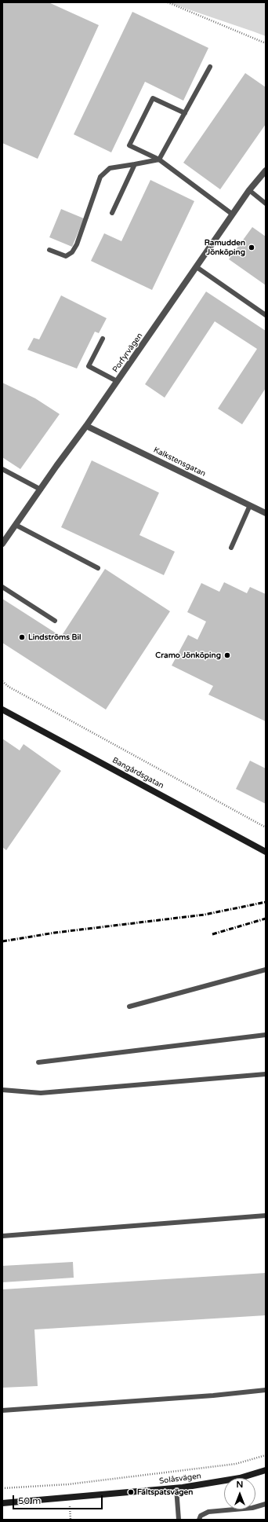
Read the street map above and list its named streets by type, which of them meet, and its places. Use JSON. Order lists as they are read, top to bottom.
{
  "streets": {
    "main road": ["Bangårdsgatan", "Solåsvägen"],
    "street": ["Porfyrvägen", "Kalkstensgatan"]
  },
  "crossings": [
    ["Porfyrvägen", "Kalkstensgatan"]
  ],
  "places": [
    "Ramudden Jönköping",
    "Lindströms Bil",
    "Cramo Jönköping",
    "Fältspatsvägen"
  ],
  "scale_bar": "50 m",
  "north": "top"
}
